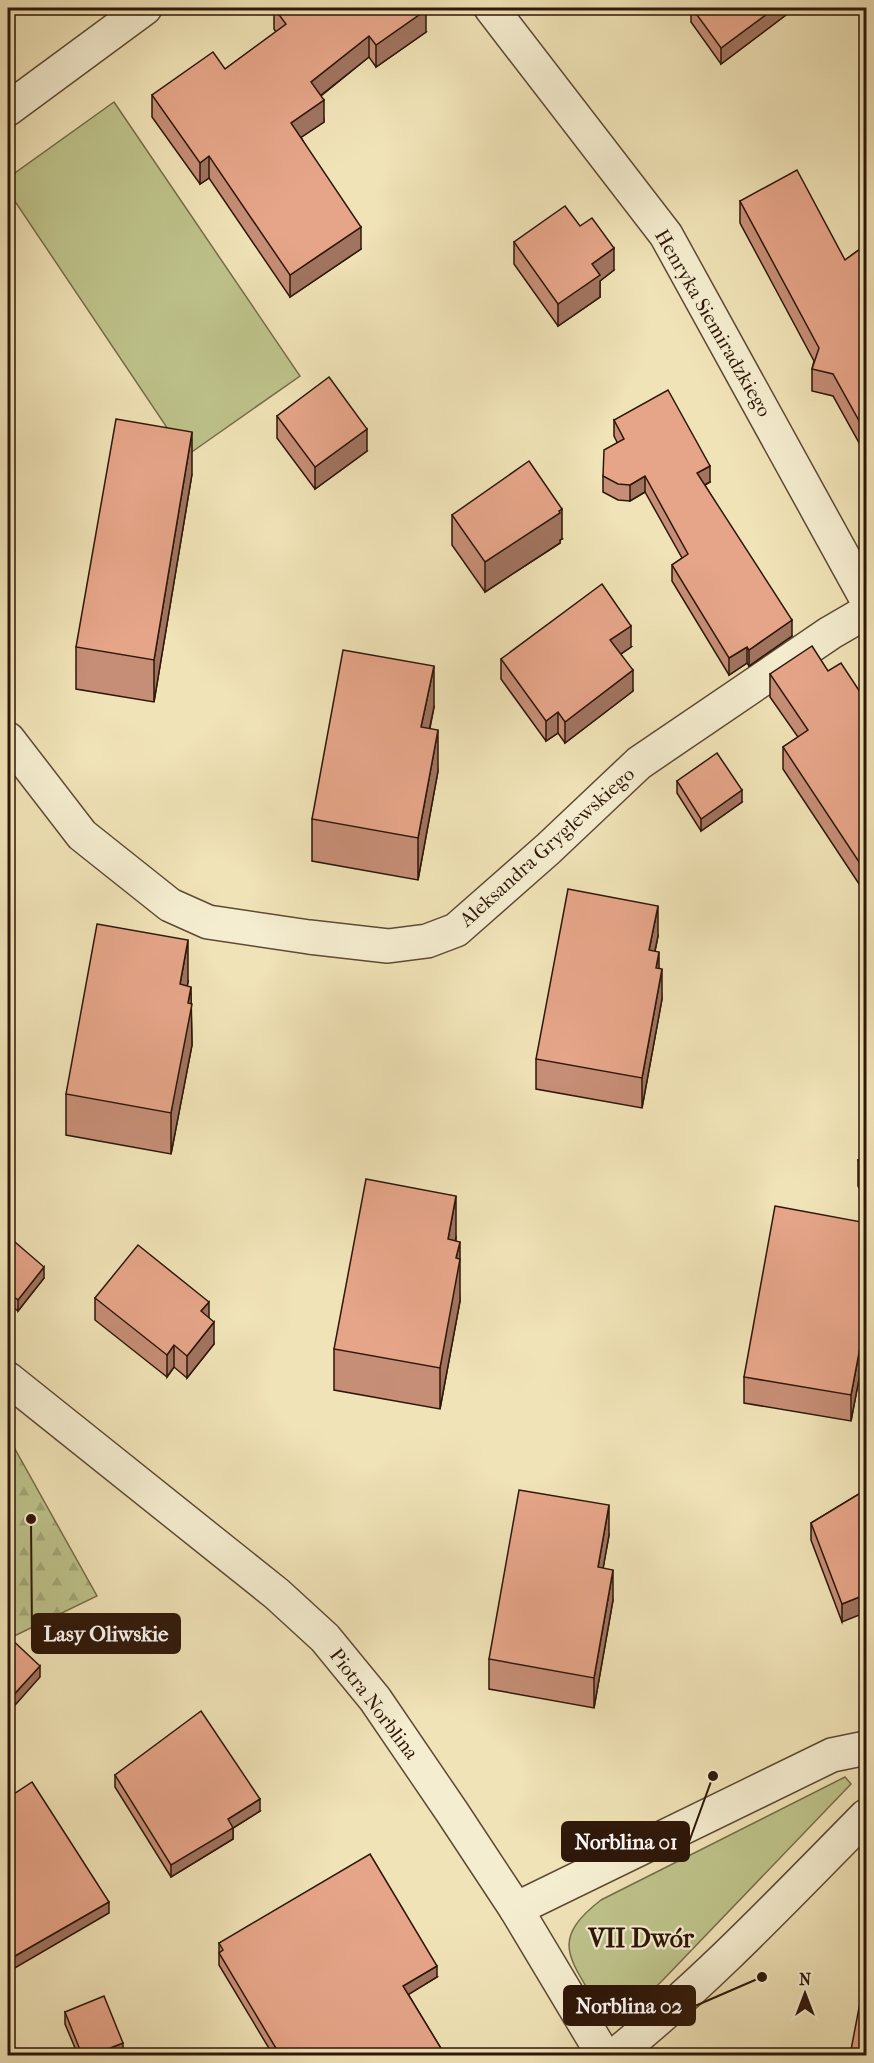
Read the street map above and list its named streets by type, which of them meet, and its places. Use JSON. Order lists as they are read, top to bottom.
{
  "streets": {
    "street": ["Henryka Siemiradzkiego", "Aleksandra Gryglewskiego", "Piotra Norblina"]
  },
  "districts": ["VII Dwór"],
  "places": ["Lasy Oliwskie", "Norblina 01", "Norblina 02"],
  "north": "top"
}
